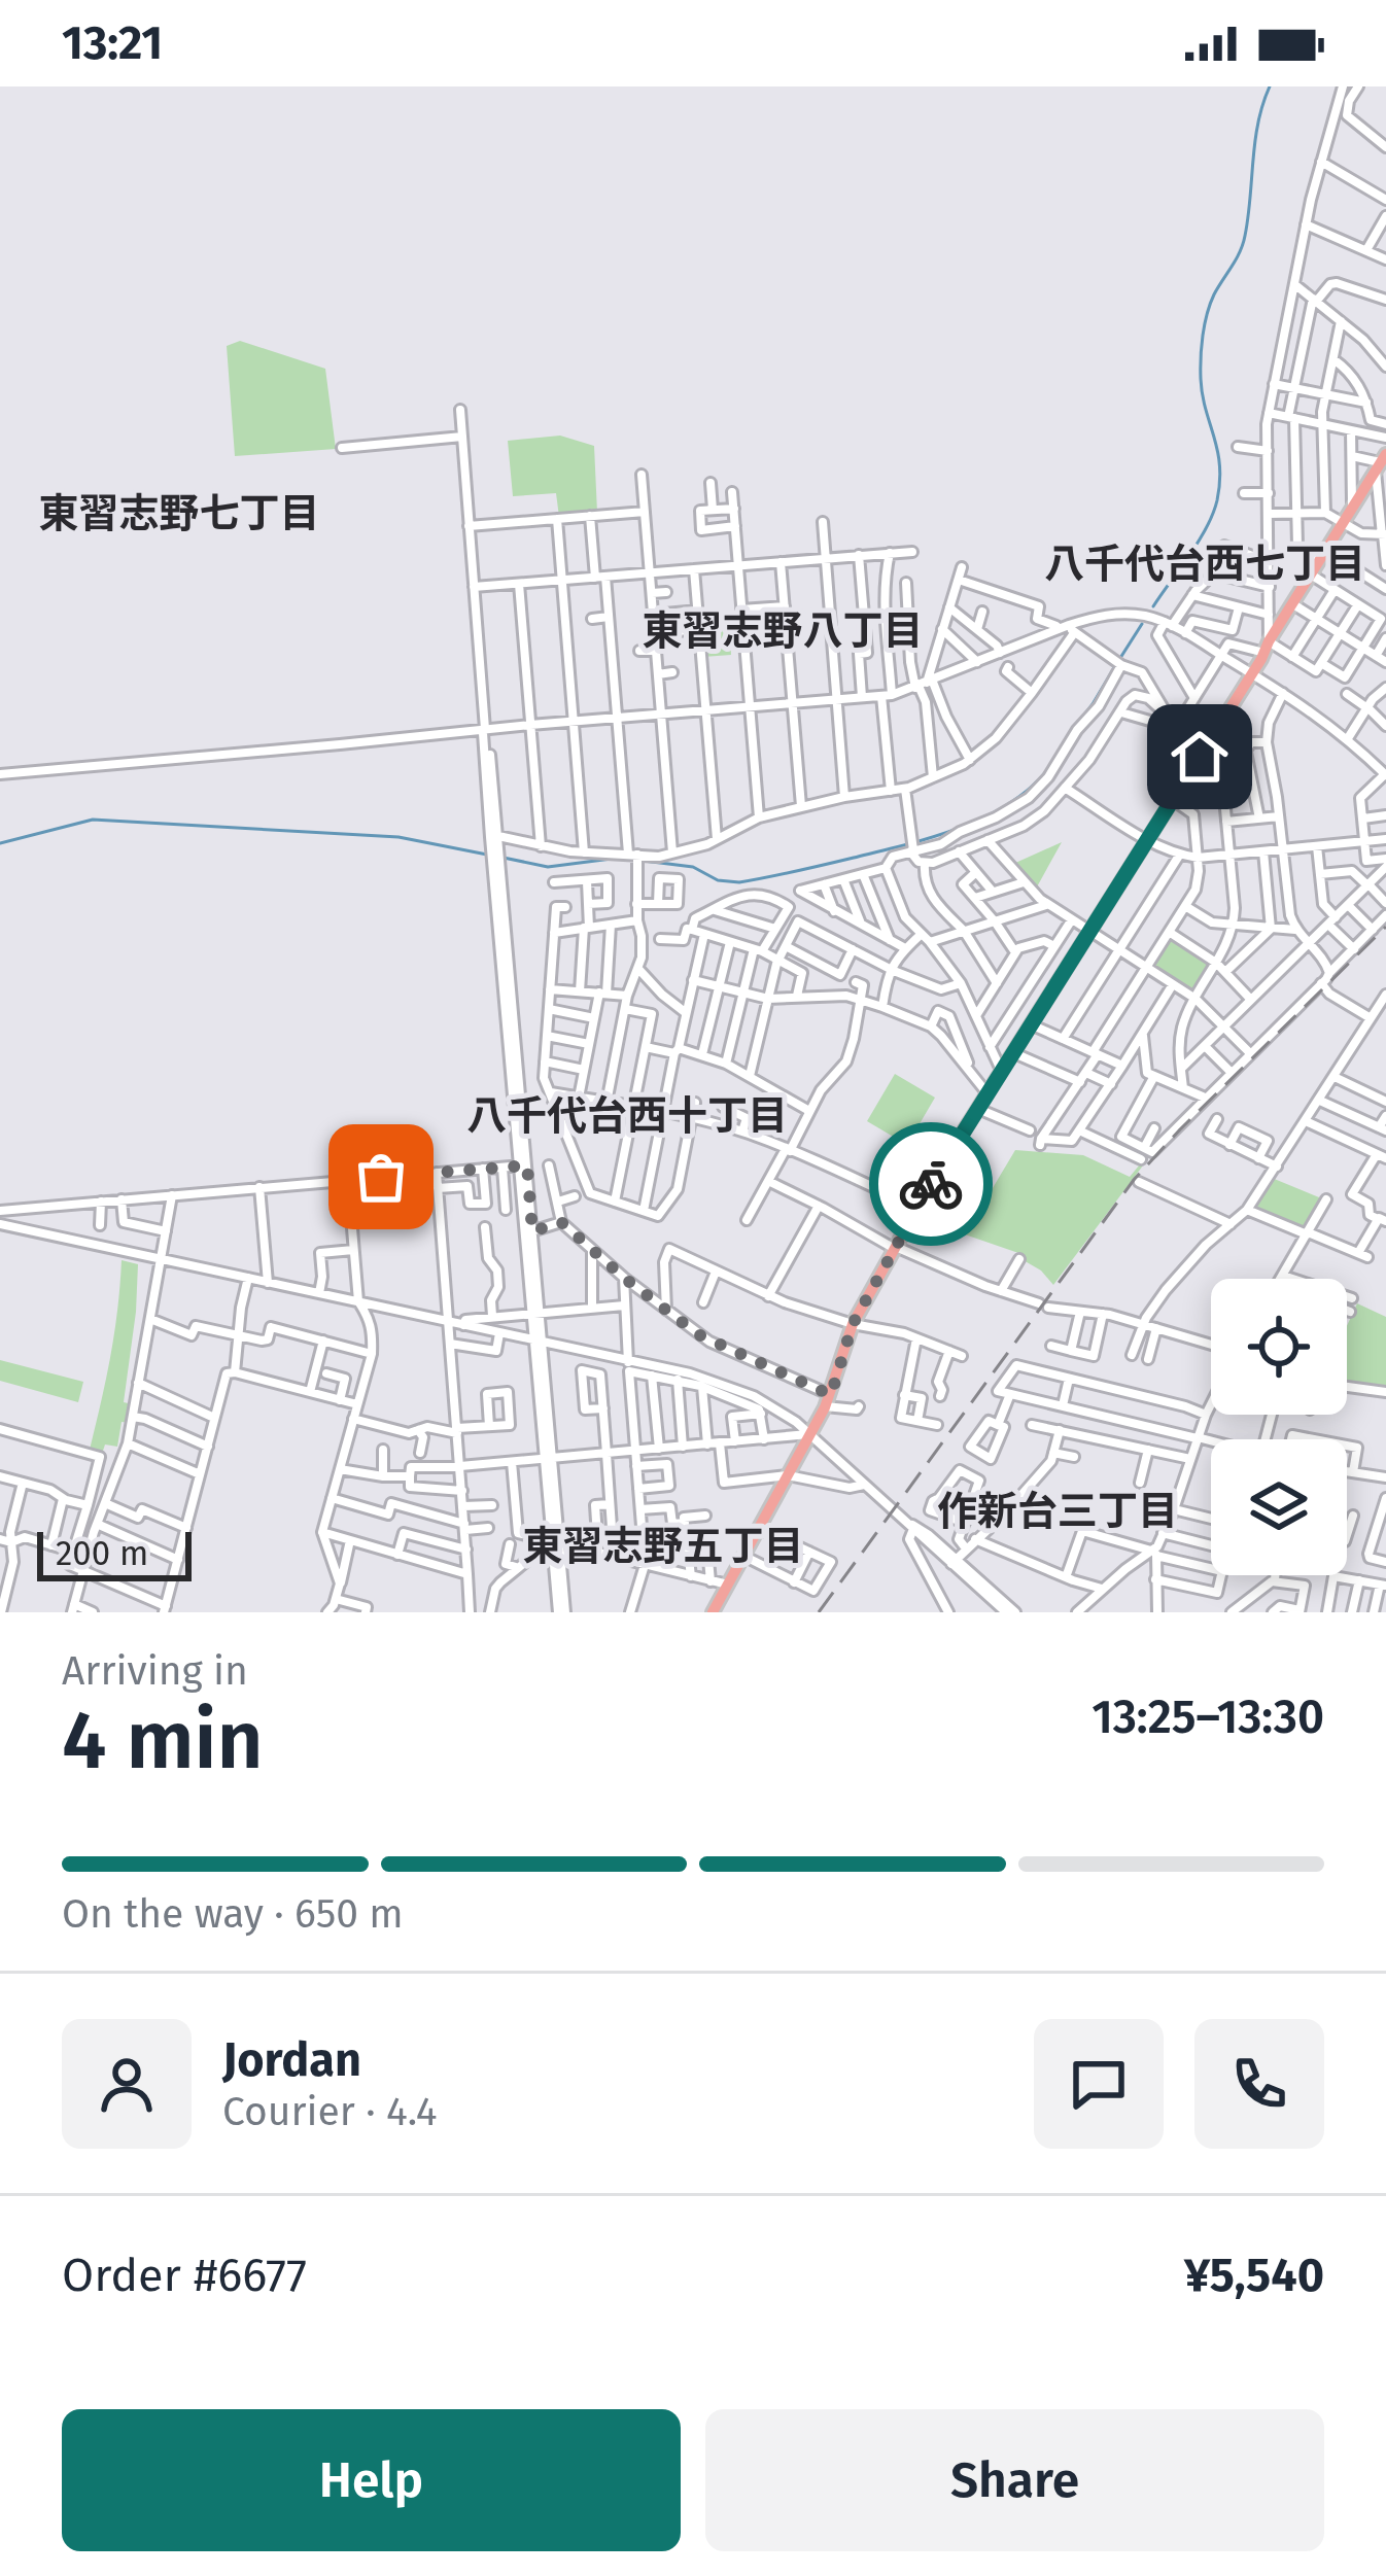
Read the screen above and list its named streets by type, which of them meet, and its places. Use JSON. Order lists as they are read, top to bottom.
{
  "districts": [
    "東習志野七丁目",
    "八千代台西七丁目",
    "東習志野八丁目",
    "八千代台西十丁目",
    "作新台三丁目",
    "東習志野五丁目"
  ],
  "scale_bar": "200 m",
  "page": {
    "status": "13:21",
    "scale": "200 m",
    "heading": ["4 min", "Arriving in", "13:25–13:30"],
    "panel": [
      "Jordan",
      "Courier · 4.4",
      "Order #6677",
      "¥5,540"
    ],
    "bar": "On the way · 650 m",
    "buttons": ["Help", "Share"]
  }
}
